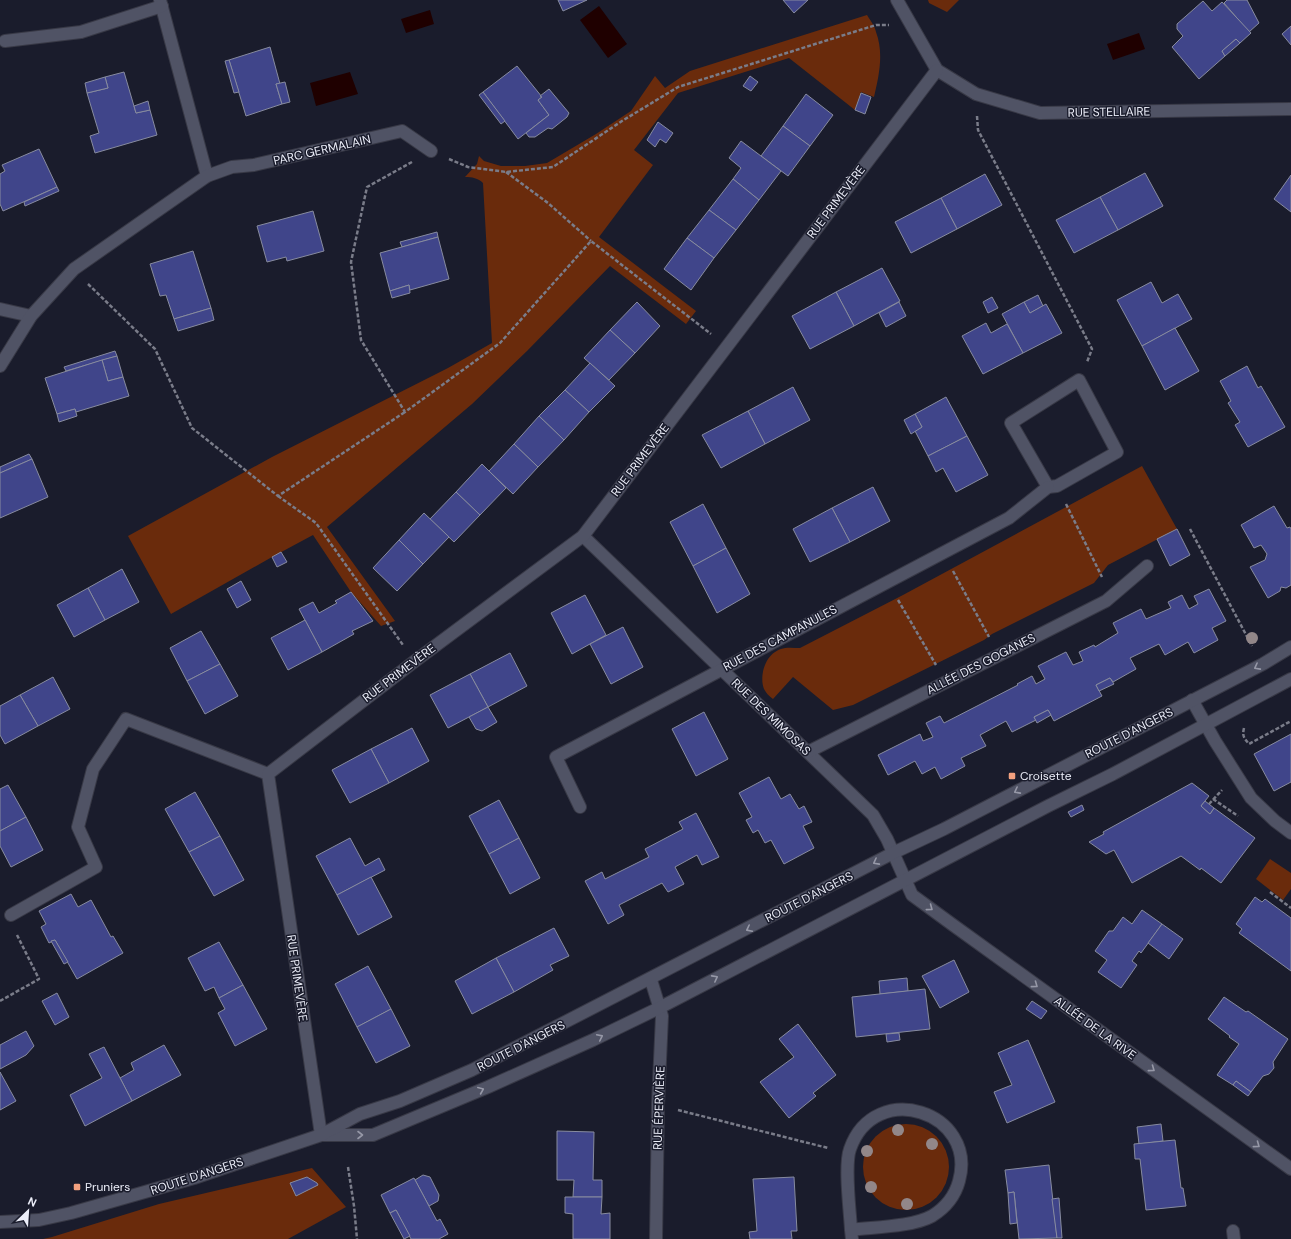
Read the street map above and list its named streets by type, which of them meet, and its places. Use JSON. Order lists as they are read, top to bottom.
{
  "streets": {
    "street": [
      "RUE STELLAIRE",
      "PARC GERMALAIN",
      "RUE PRIMEVÈRE",
      "RUE DES CAMPANULES",
      "ALLÉE DES GOGANES",
      "RUE DES MIMOSAS",
      "ROUTE D'ANGERS",
      "ALLÉE DE LA RIVE",
      "RUE ÉPERVIÈRE"
    ]
  },
  "crossings": [
    ["RUE STELLAIRE", "RUE PRIMEVÈRE"],
    ["RUE PRIMEVÈRE", "RUE DES MIMOSAS"],
    ["RUE PRIMEVÈRE", "ROUTE D'ANGERS"],
    ["RUE DES CAMPANULES", "RUE DES MIMOSAS"],
    ["ALLÉE DES GOGANES", "RUE DES MIMOSAS"],
    ["RUE DES MIMOSAS", "ROUTE D'ANGERS"],
    ["RUE DES MIMOSAS", "ALLÉE DE LA RIVE"],
    ["ROUTE D'ANGERS", "ALLÉE DE LA RIVE"],
    ["ROUTE D'ANGERS", "RUE ÉPERVIÈRE"]
  ],
  "one_way": ["ALLÉE DE LA RIVE"],
  "places": {
    "transit": ["Croisette", "Pruniers"]
  },
  "north": "top right"
}
